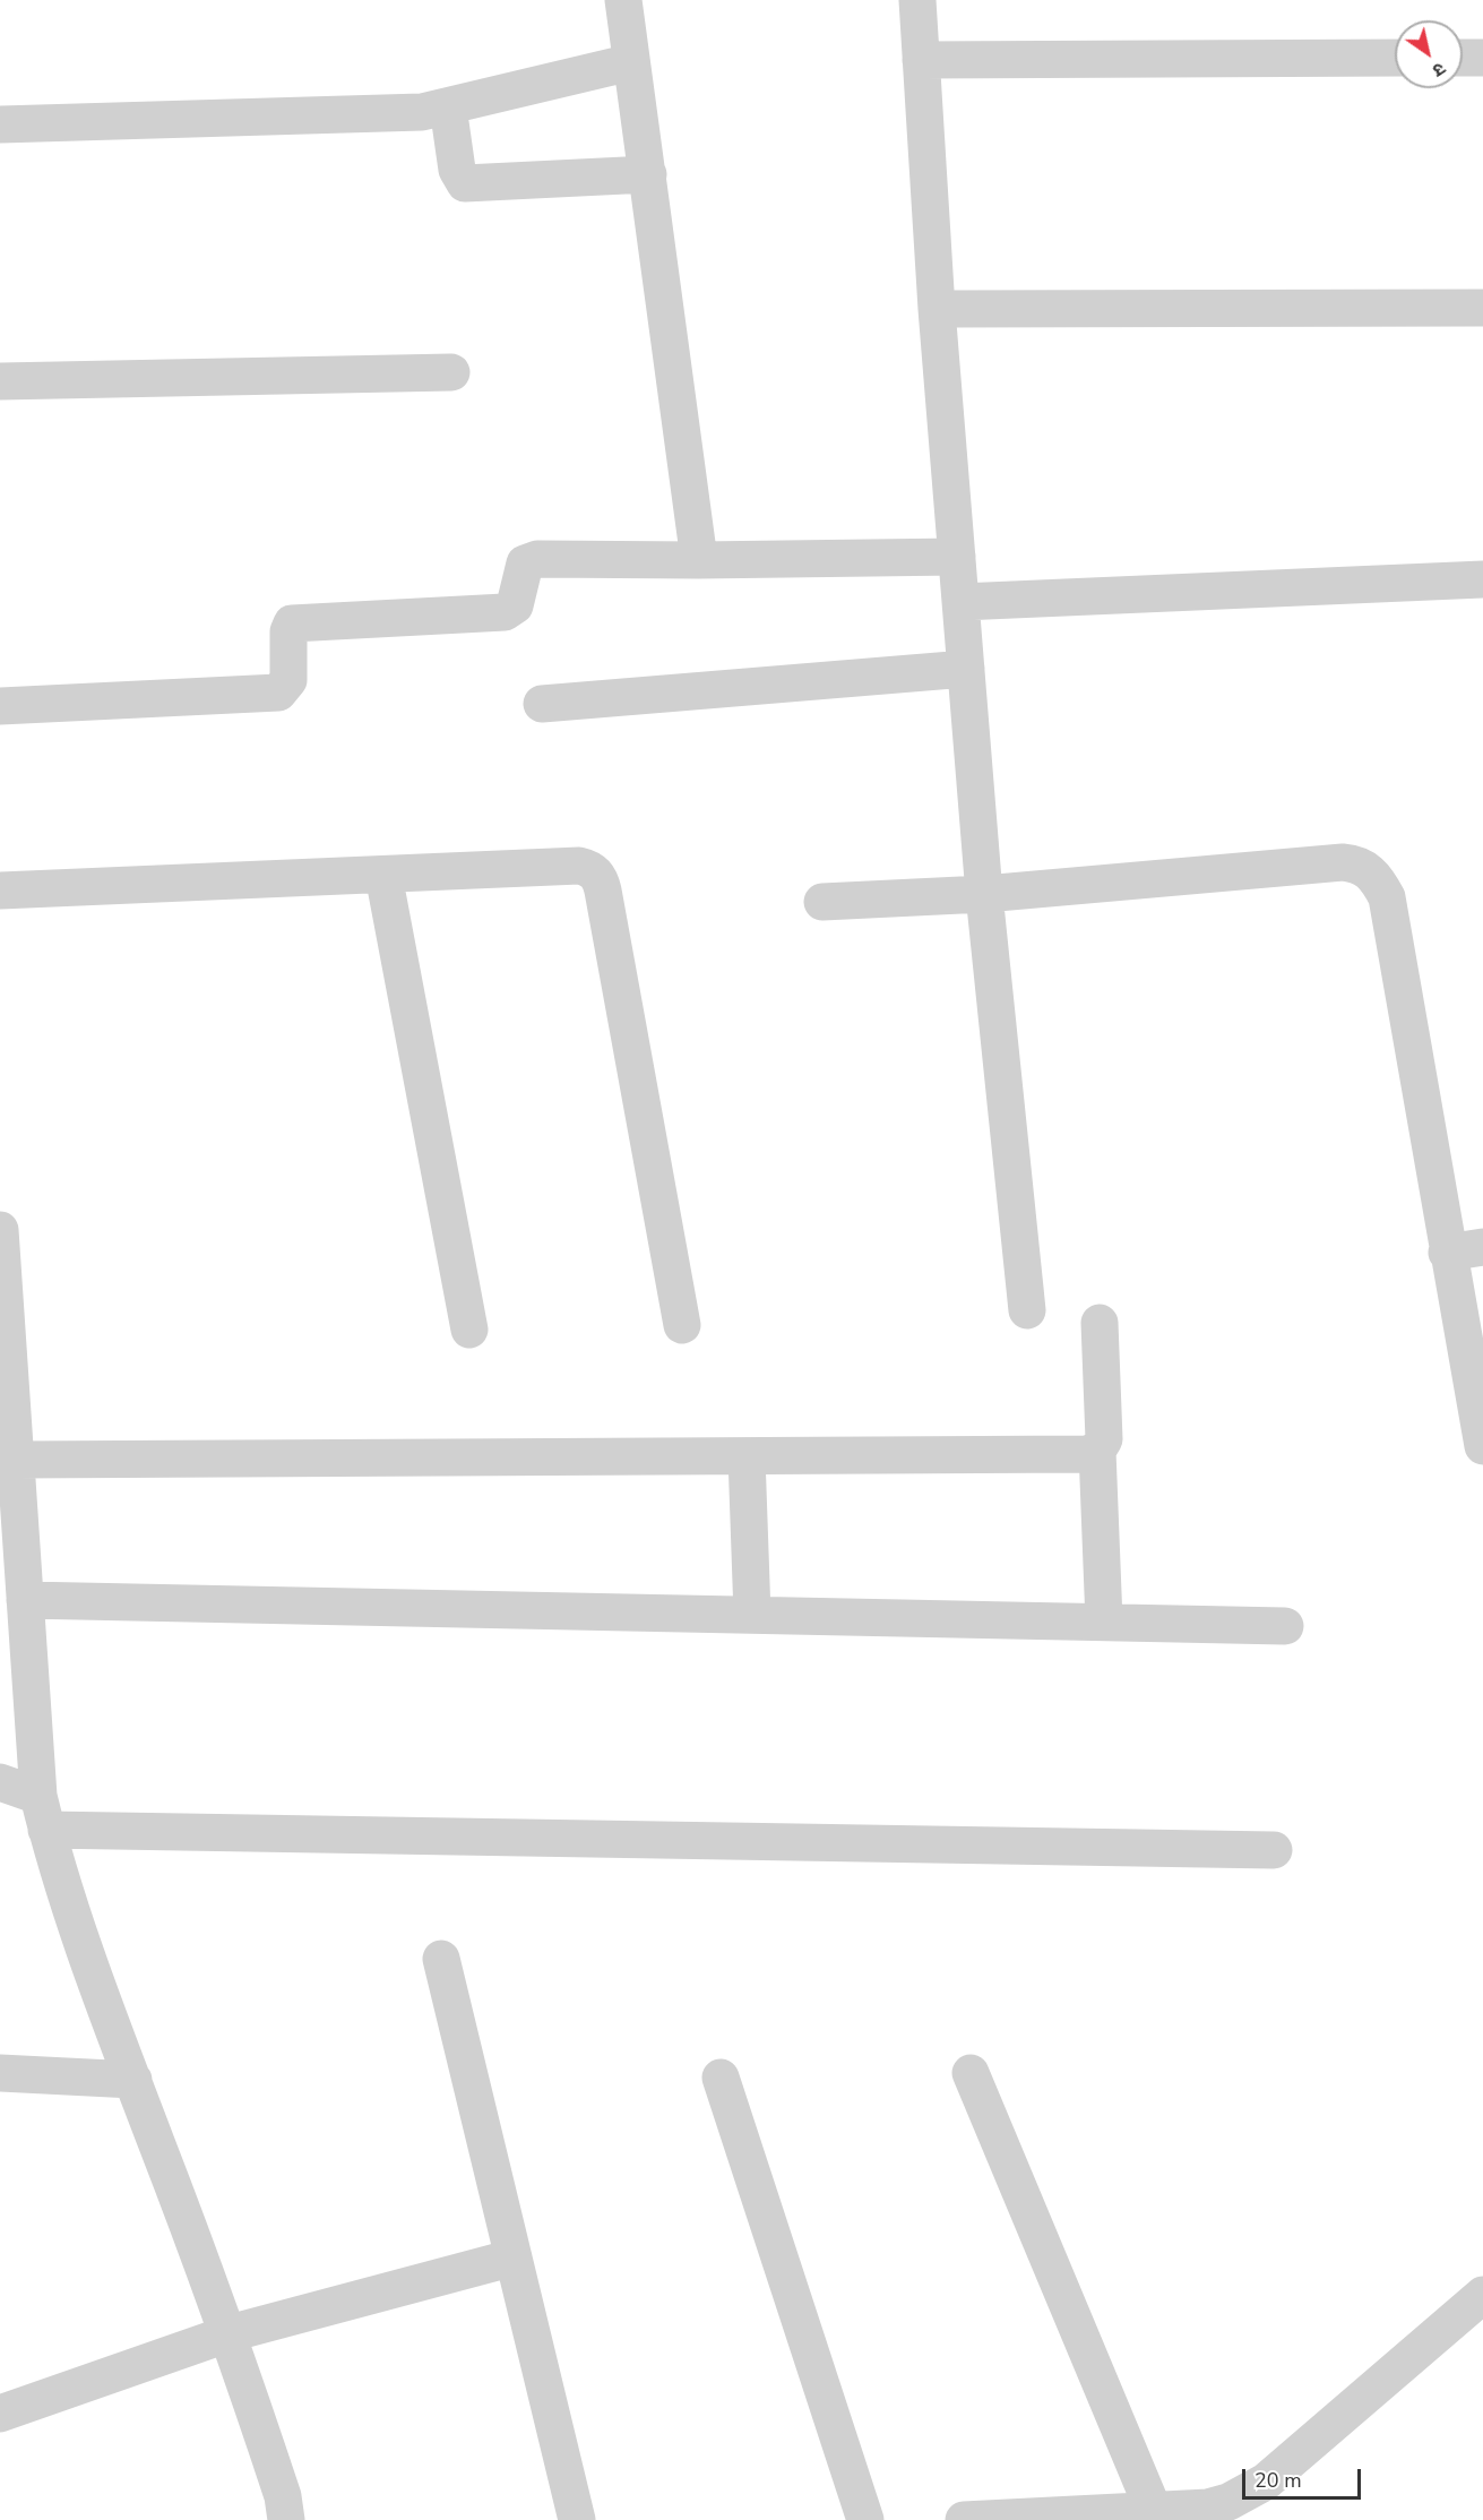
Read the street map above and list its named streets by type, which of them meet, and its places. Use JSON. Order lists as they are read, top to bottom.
{
  "scale_bar": "20 m",
  "north": "bottom right"
}
